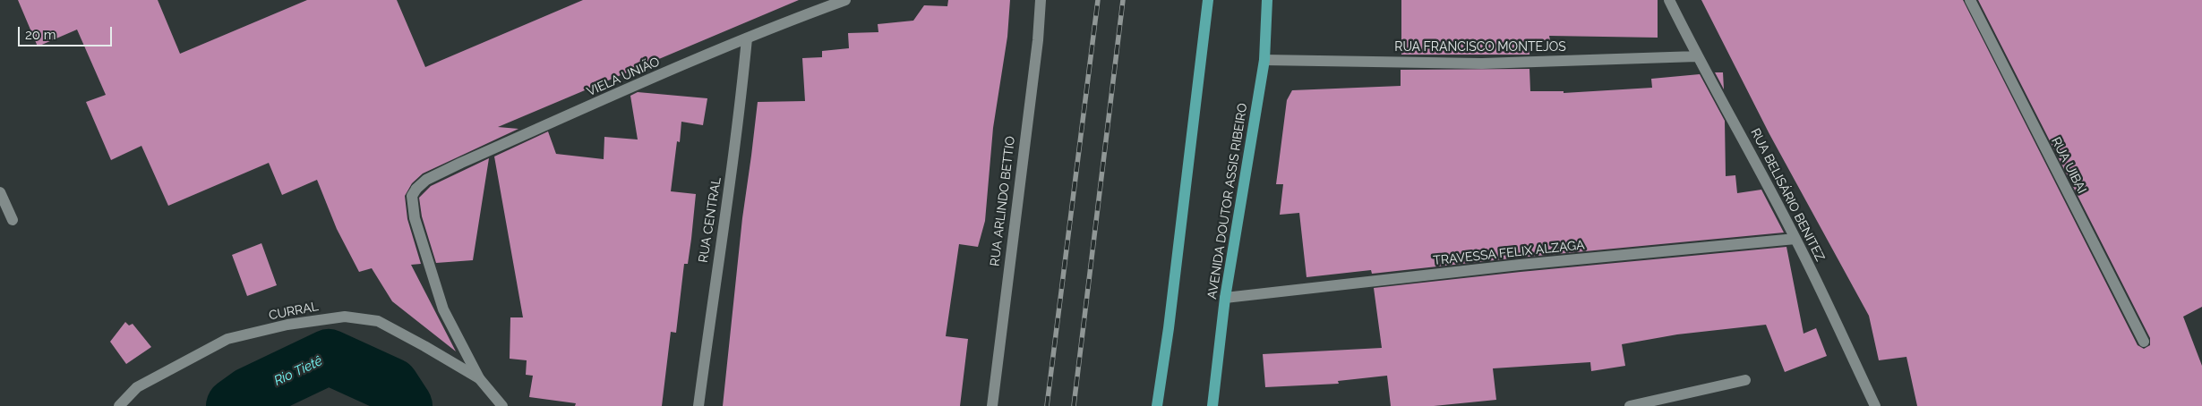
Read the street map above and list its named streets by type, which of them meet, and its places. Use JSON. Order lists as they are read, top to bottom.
{
  "streets": {
    "main road": ["AVENIDA DOUTOR ASSIS RIBEIRO"],
    "street": [
      "RUA FRANCISCO MONTEJOS",
      "VIELA UNIÃO",
      "RUA UIBAI",
      "RUA BELISÁRIO BENITEZ",
      "RUA ARLINDO BETTIO",
      "RUA CENTRAL",
      "TRAVESSA FELIX ALZAGA",
      "CURRAL"
    ]
  },
  "crossings": [
    ["RUA FRANCISCO MONTEJOS", "RUA BELISÁRIO BENITEZ"],
    ["RUA FRANCISCO MONTEJOS", "AVENIDA DOUTOR ASSIS RIBEIRO"],
    ["VIELA UNIÃO", "RUA CENTRAL"],
    ["VIELA UNIÃO", "CURRAL"],
    ["RUA BELISÁRIO BENITEZ", "TRAVESSA FELIX ALZAGA"],
    ["AVENIDA DOUTOR ASSIS RIBEIRO", "TRAVESSA FELIX ALZAGA"]
  ],
  "water": ["Rio Tietê"],
  "scale_bar": "20 m"
}
